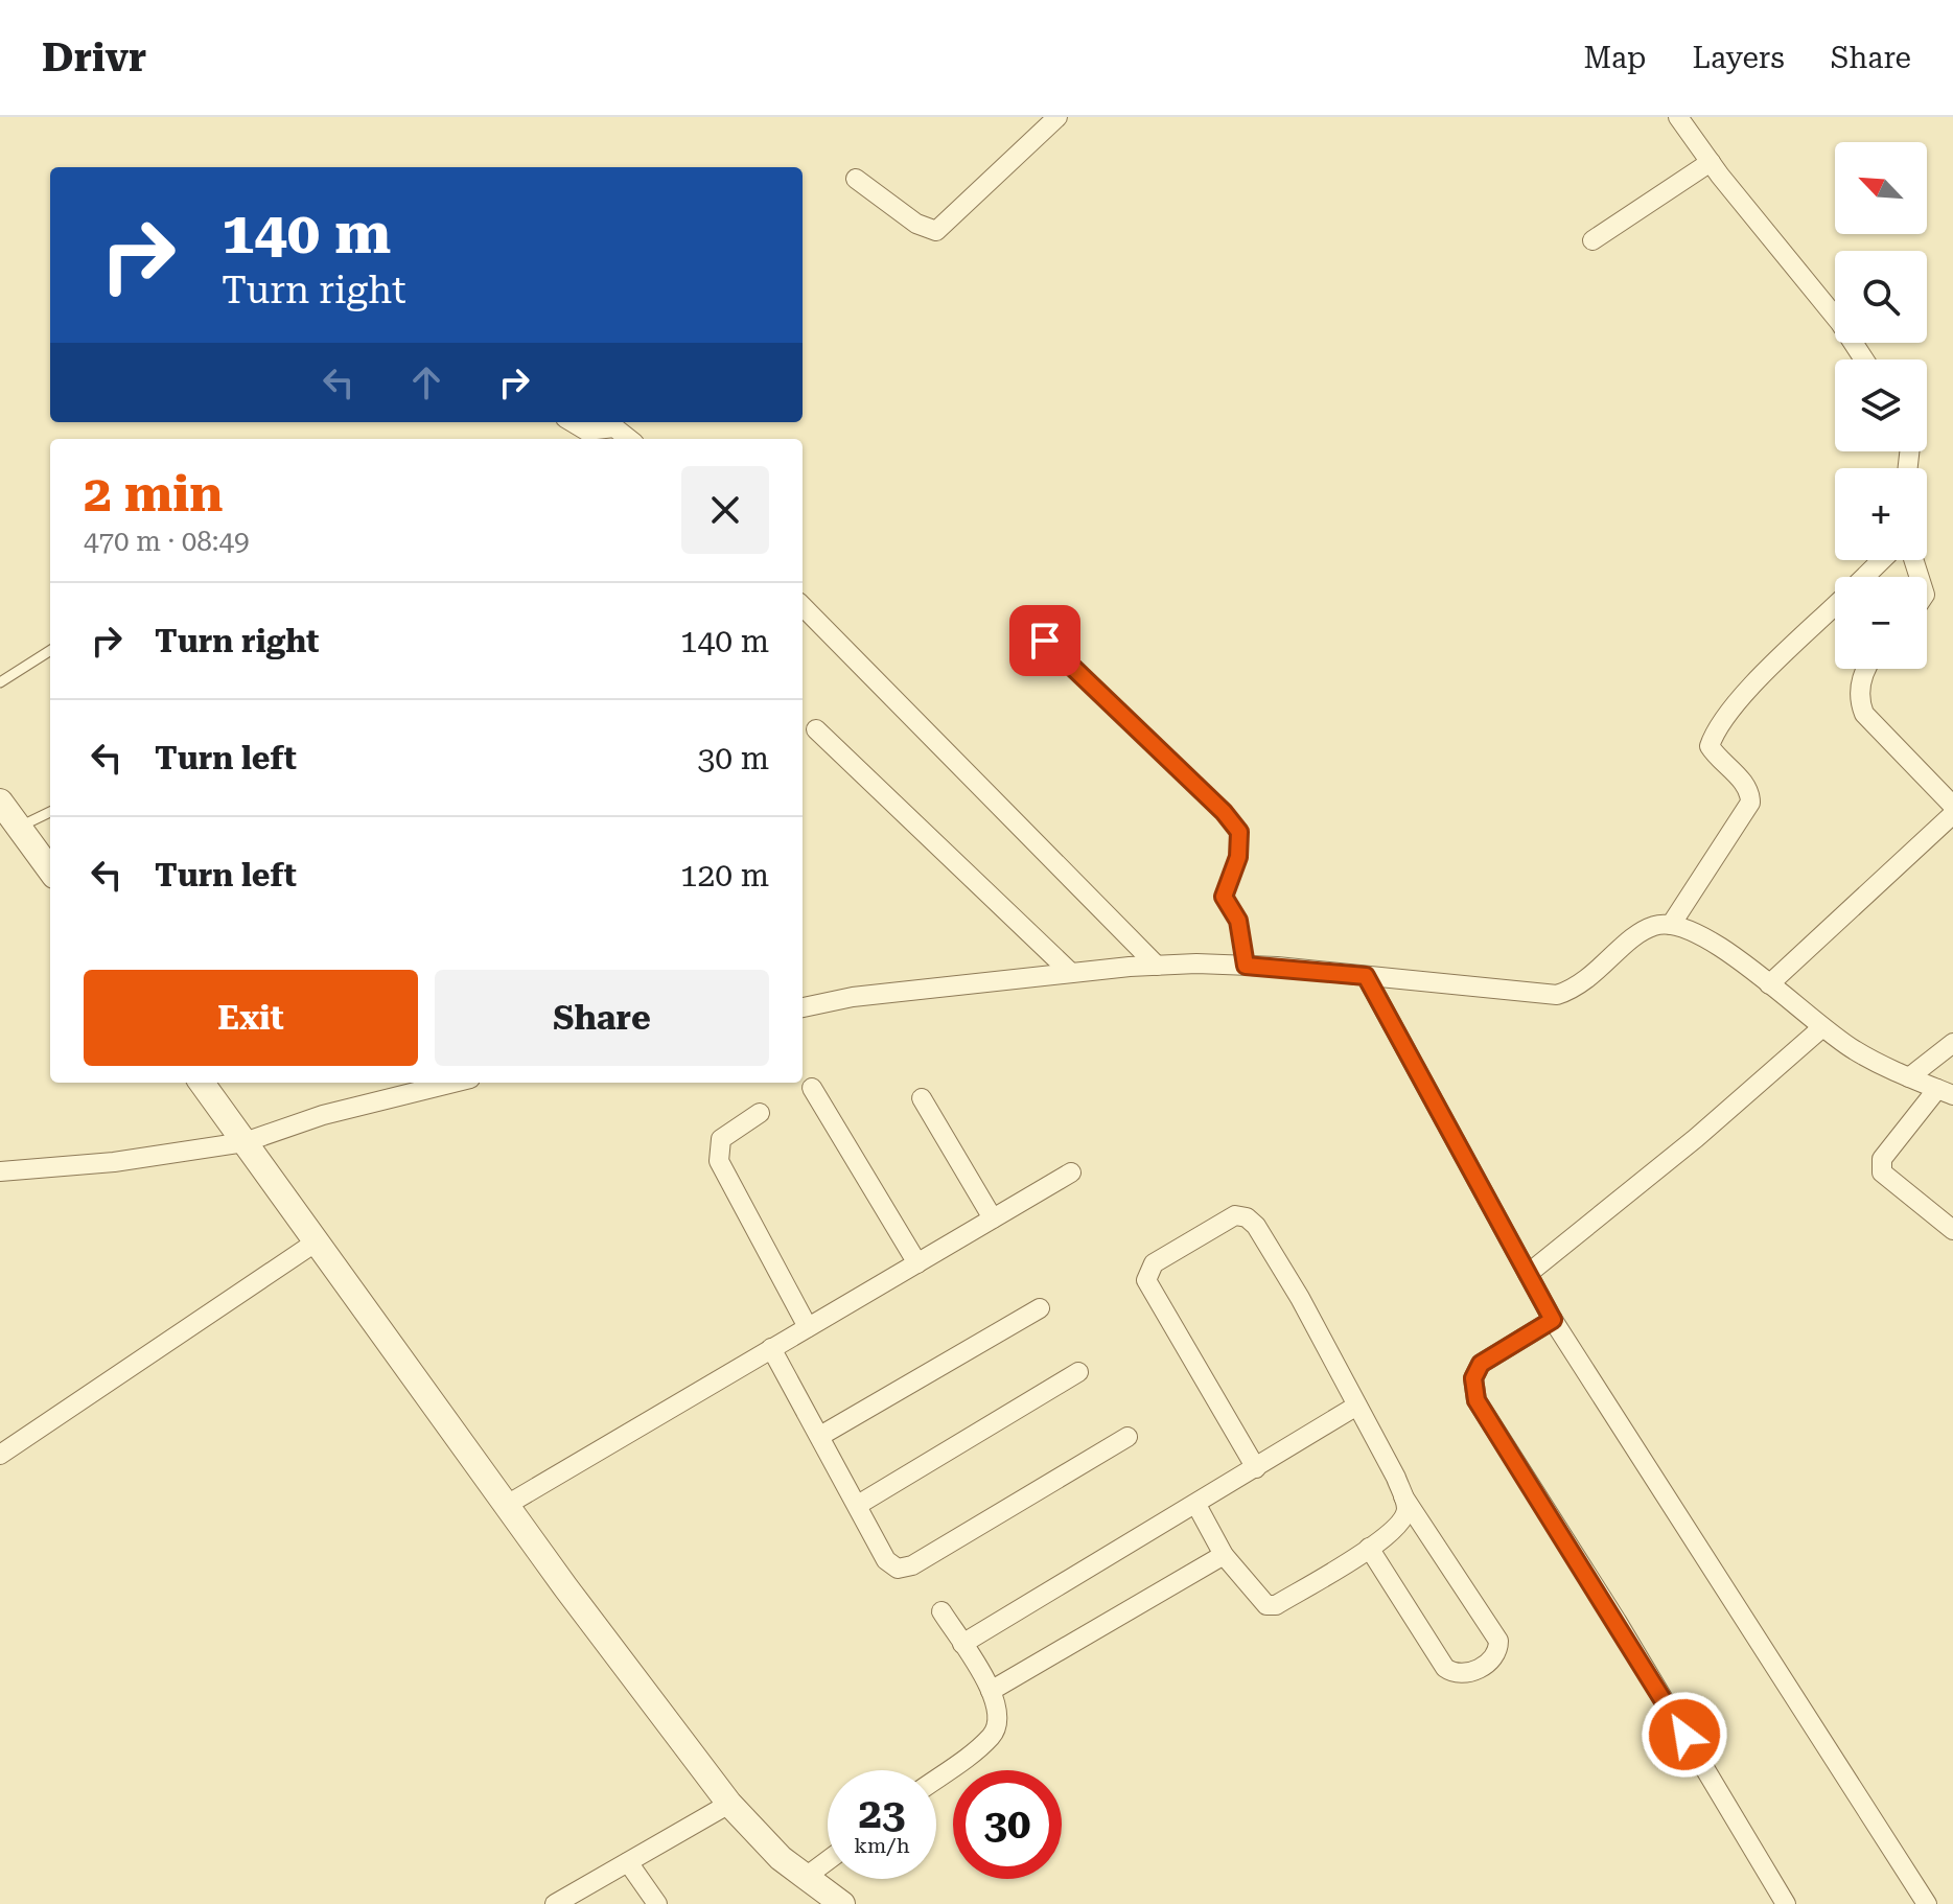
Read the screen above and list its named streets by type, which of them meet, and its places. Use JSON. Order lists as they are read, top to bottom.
{
  "north": "top left",
  "page": {
    "header": "Drivr",
    "nav": ["Map", "Layers", "Share"],
    "map_buttons": ["+", "−"],
    "turn": ["140 m", "Turn right"],
    "heading": ["2 min", "470 m · 08:49"],
    "list": [
      {
        "name": "Turn right",
        "value": "140 m"
      },
      {
        "name": "Turn left",
        "value": "30 m"
      },
      {
        "name": "Turn left",
        "value": "120 m"
      }
    ],
    "buttons": ["Exit", "Share"],
    "speed": "23 km/h",
    "limit": "30"
  }
}
